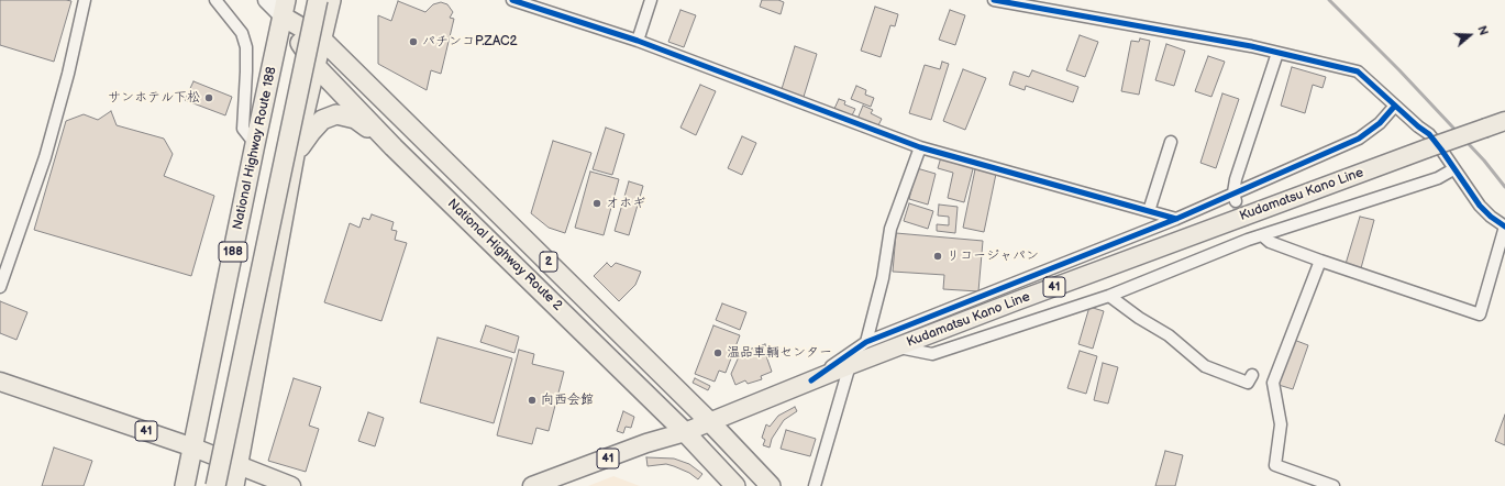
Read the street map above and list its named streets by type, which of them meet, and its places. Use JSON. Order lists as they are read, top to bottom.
{
  "streets": {
    "highway": [
      "National Highway Route 188",
      "188",
      "National Highway Route 2",
      "2"
    ],
    "main road": ["Kudamatsu Kano Line", "41"]
  },
  "crossings": [
    ["National Highway Route 188", "National Highway Route 2"],
    ["National Highway Route 188", "41"],
    ["Kudamatsu Kano Line", "National Highway Route 2"],
    ["188", "National Highway Route 2"],
    ["188", "41"]
  ],
  "places": [
    "パチンコP.ZAC2",
    "サンホテル下松",
    "オホギ",
    "リコージャパン",
    "温品車輌センター",
    "向西会館"
  ],
  "north": "right"
}
